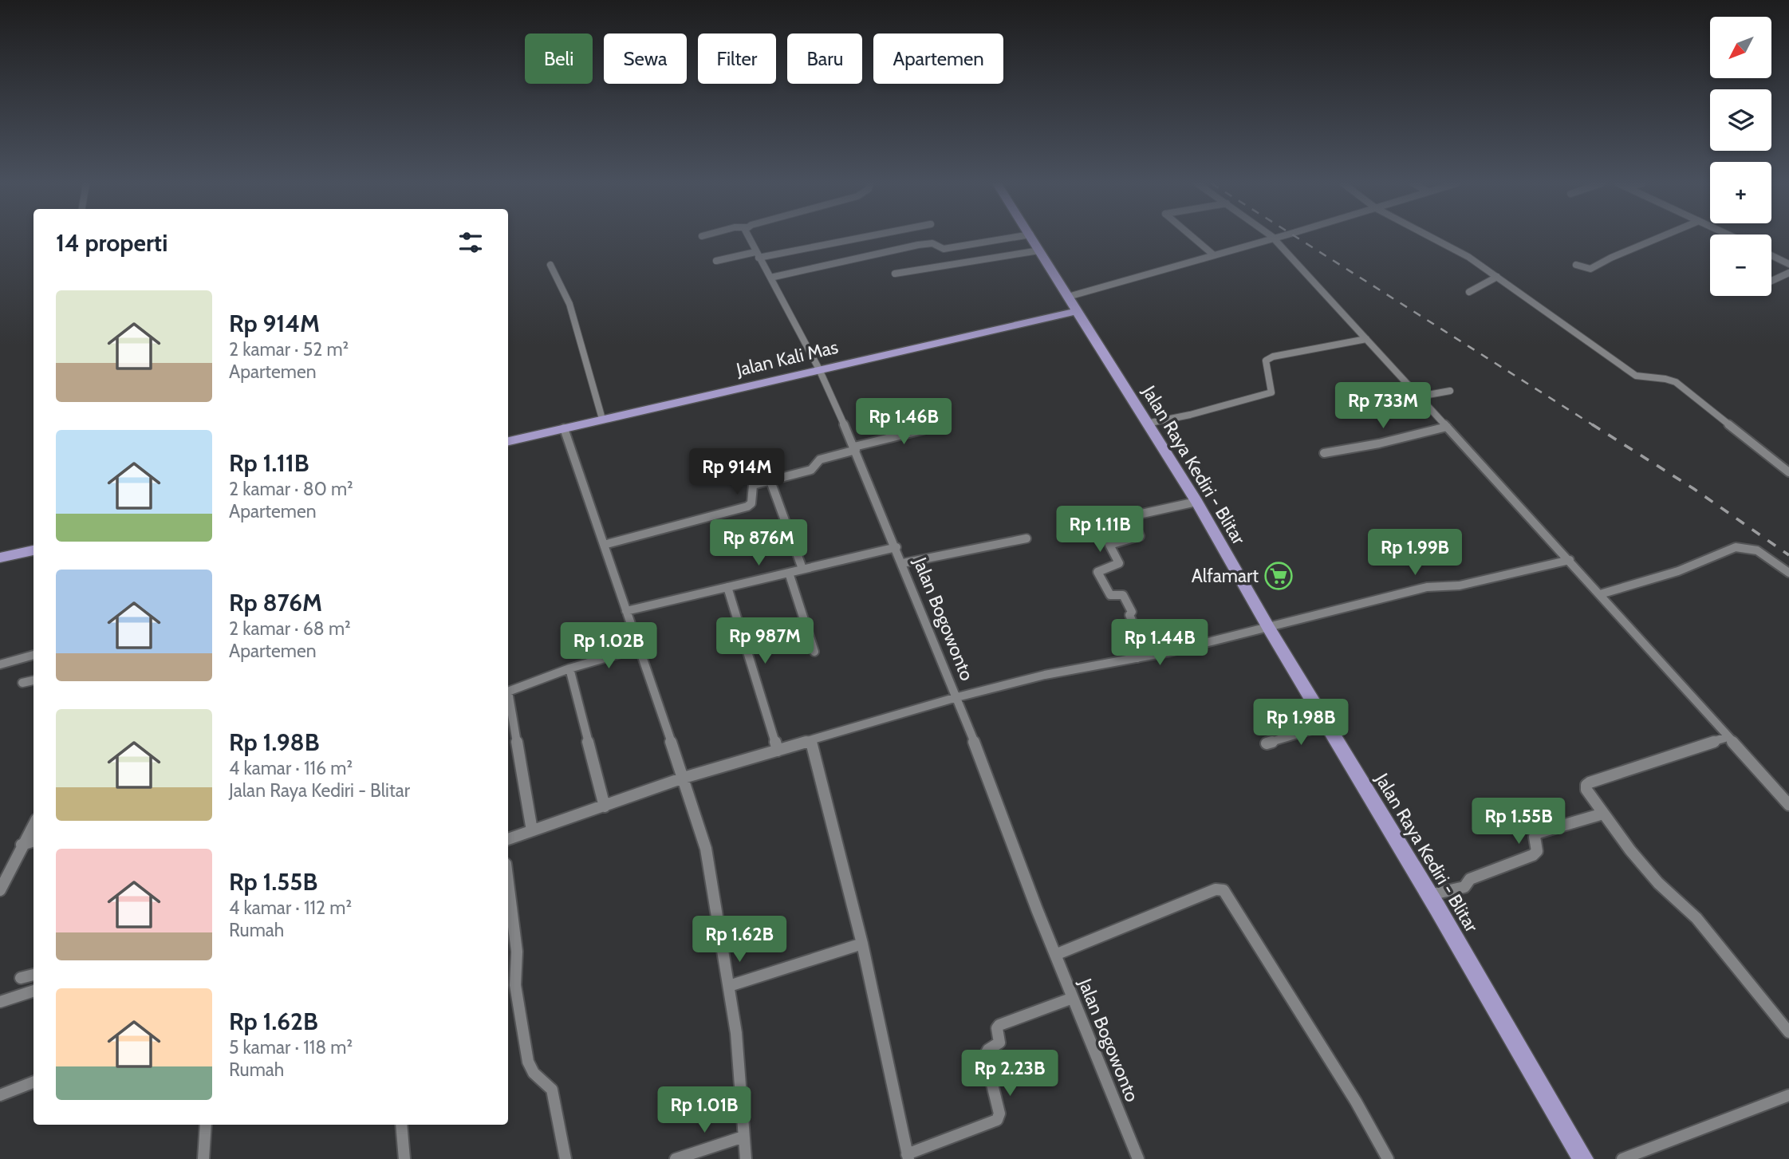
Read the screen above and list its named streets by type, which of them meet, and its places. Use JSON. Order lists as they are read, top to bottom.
{
  "streets": {
    "main road": ["Jalan Kali Mas", "Jalan Raya Kediri - Blitar"],
    "street": ["Jalan Bogowonto"]
  },
  "crossings": [
    ["Jalan Kali Mas", "Jalan Raya Kediri - Blitar"],
    ["Jalan Kali Mas", "Jalan Bogowonto"]
  ],
  "places": {
    "supermarket": ["Alfamart"]
  },
  "north": "bottom left",
  "page": {
    "map_buttons": ["+", "−"],
    "chip": [
      "Beli",
      "Sewa",
      "Filter",
      "Baru",
      "Apartemen"
    ],
    "heading": "14 properti",
    "list": [
      {
        "name": "Rp 914M",
        "note": "2 kamar · 52 m² · Apartemen"
      },
      {
        "name": "Rp 1.11B",
        "note": "2 kamar · 80 m² · Apartemen"
      },
      {
        "name": "Rp 876M",
        "note": "2 kamar · 68 m² · Apartemen"
      },
      {
        "name": "Rp 1.98B",
        "note": "4 kamar · 116 m² · Jalan Raya Kediri - Blitar"
      },
      {
        "name": "Rp 1.55B",
        "note": "4 kamar · 112 m² · Rumah"
      },
      {
        "name": "Rp 1.62B",
        "note": "5 kamar · 118 m² · Rumah"
      }
    ],
    "price": [
      "Rp 733M",
      "Rp 1.46B",
      "Rp 914M",
      "Rp 1.11B",
      "Rp 876M",
      "Rp 1.99B",
      "Rp 987M",
      "Rp 1.44B",
      "Rp 1.02B",
      "Rp 1.98B",
      "Rp 1.55B",
      "Rp 1.62B",
      "Rp 2.23B",
      "Rp 1.01B"
    ]
  }
}
